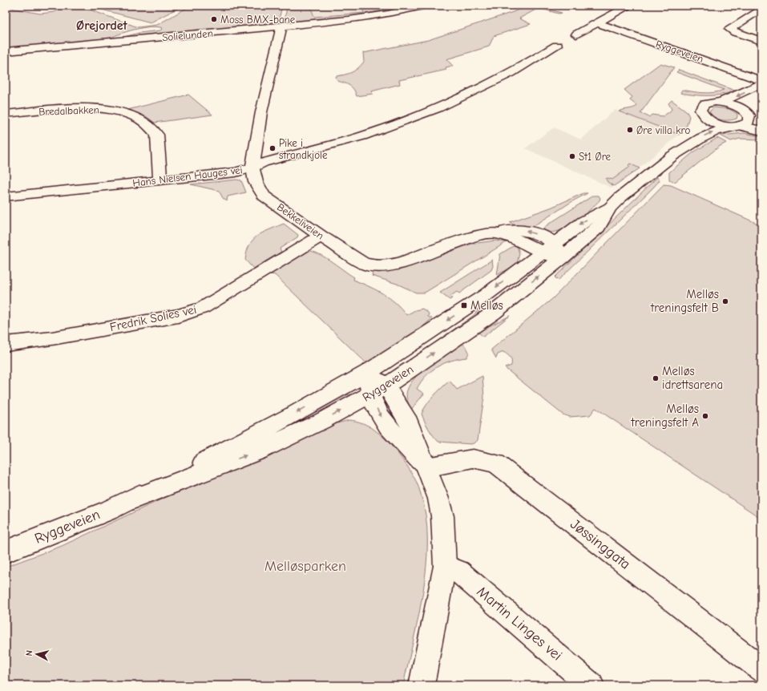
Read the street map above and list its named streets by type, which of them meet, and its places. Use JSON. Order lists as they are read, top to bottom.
{
  "streets": {
    "street": [
      "Solielunden",
      "Ryggeveien",
      "Bredalbakken",
      "Hans Nielsen Hauges vei",
      "Bekkeliveien",
      "Fredrik Solies vei",
      "Jøssinggata",
      "Martin Linges vei"
    ]
  },
  "crossings": [
    ["Solielunden", "Bekkeliveien"],
    ["Ryggeveien", "Bekkeliveien"],
    ["Bredalbakken", "Hans Nielsen Hauges vei"],
    ["Hans Nielsen Hauges vei", "Bekkeliveien"],
    ["Bekkeliveien", "Fredrik Solies vei"]
  ],
  "districts": ["Ørejordet"],
  "parks": ["Melløsparken"],
  "places": {
    "other": [
      "Moss BMX-bane",
      "Øre villa kro",
      "Pike i strandkjole",
      "St1 Øre",
      "Melløs treningsfelt B",
      "Melløs idrettsarena",
      "Melløs treningsfelt A"
    ],
    "transit": ["Melløs"]
  },
  "north": "left"
}
